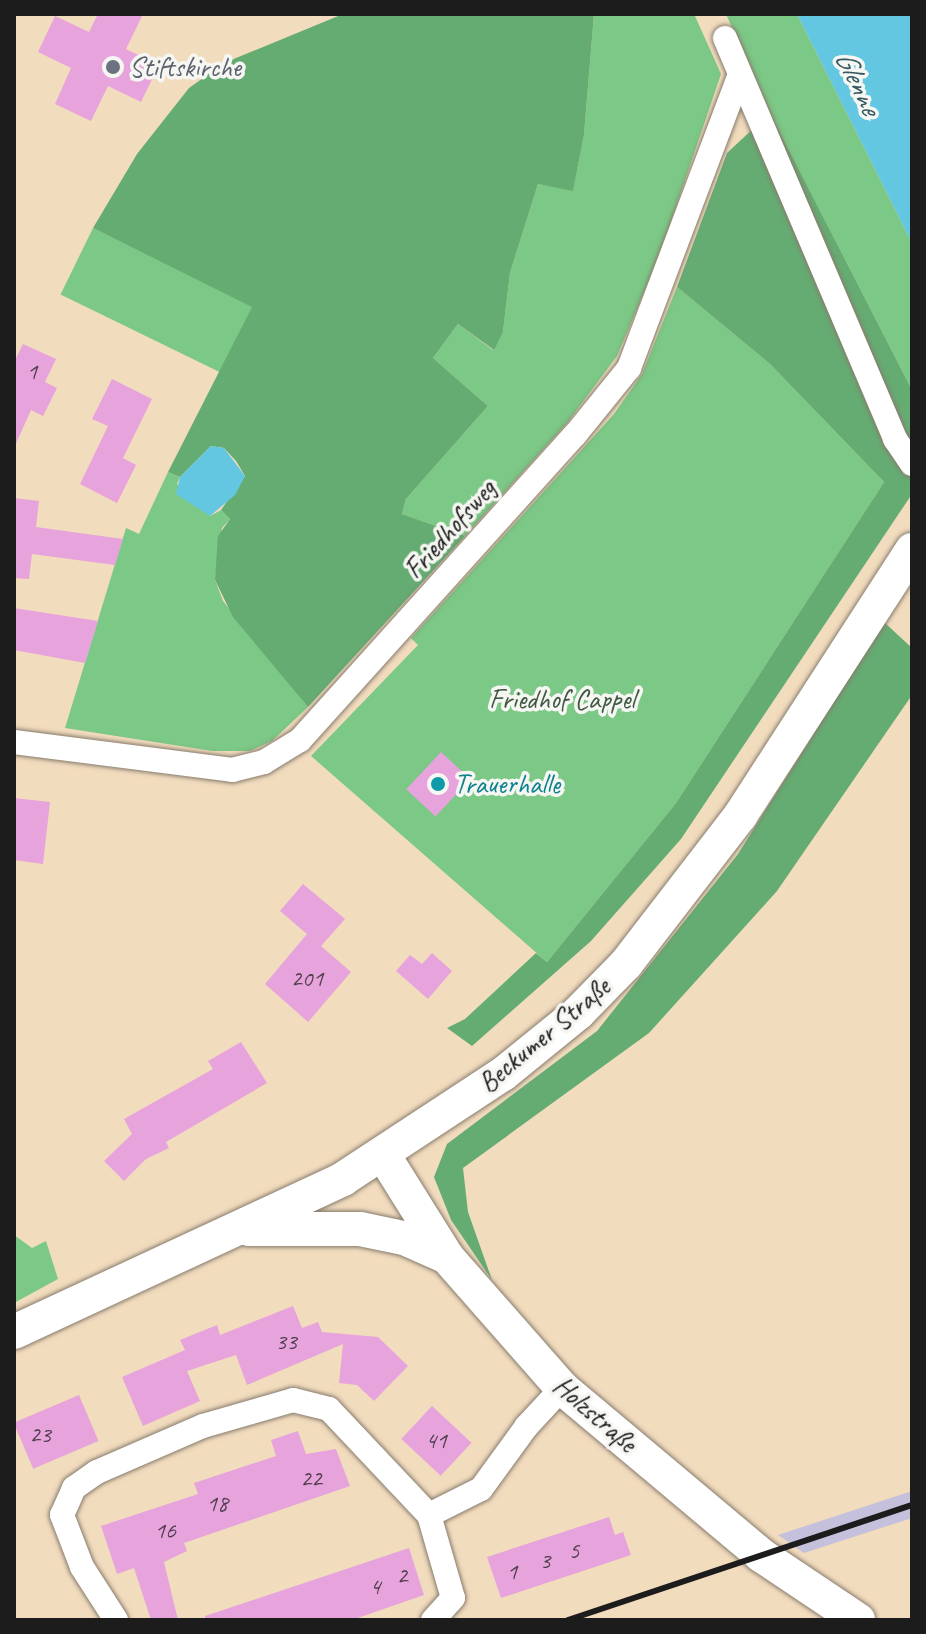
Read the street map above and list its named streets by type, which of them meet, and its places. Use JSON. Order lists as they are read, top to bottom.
{
  "streets": {
    "main road": ["Beckumer Straße", "Holzstraße"],
    "street": ["Friedhofsweg"]
  },
  "crossings": [
    ["Beckumer Straße", "Holzstraße"]
  ],
  "water": ["Glenne"],
  "parks": ["Friedhof Cappel"],
  "places": ["Stiftskirche", "Trauerhalle"],
  "house_numbers": [
    "1",
    "201",
    "33",
    "23",
    "41",
    "22",
    "18",
    "16",
    "5",
    "3",
    "1",
    "2",
    "4"
  ]
}
